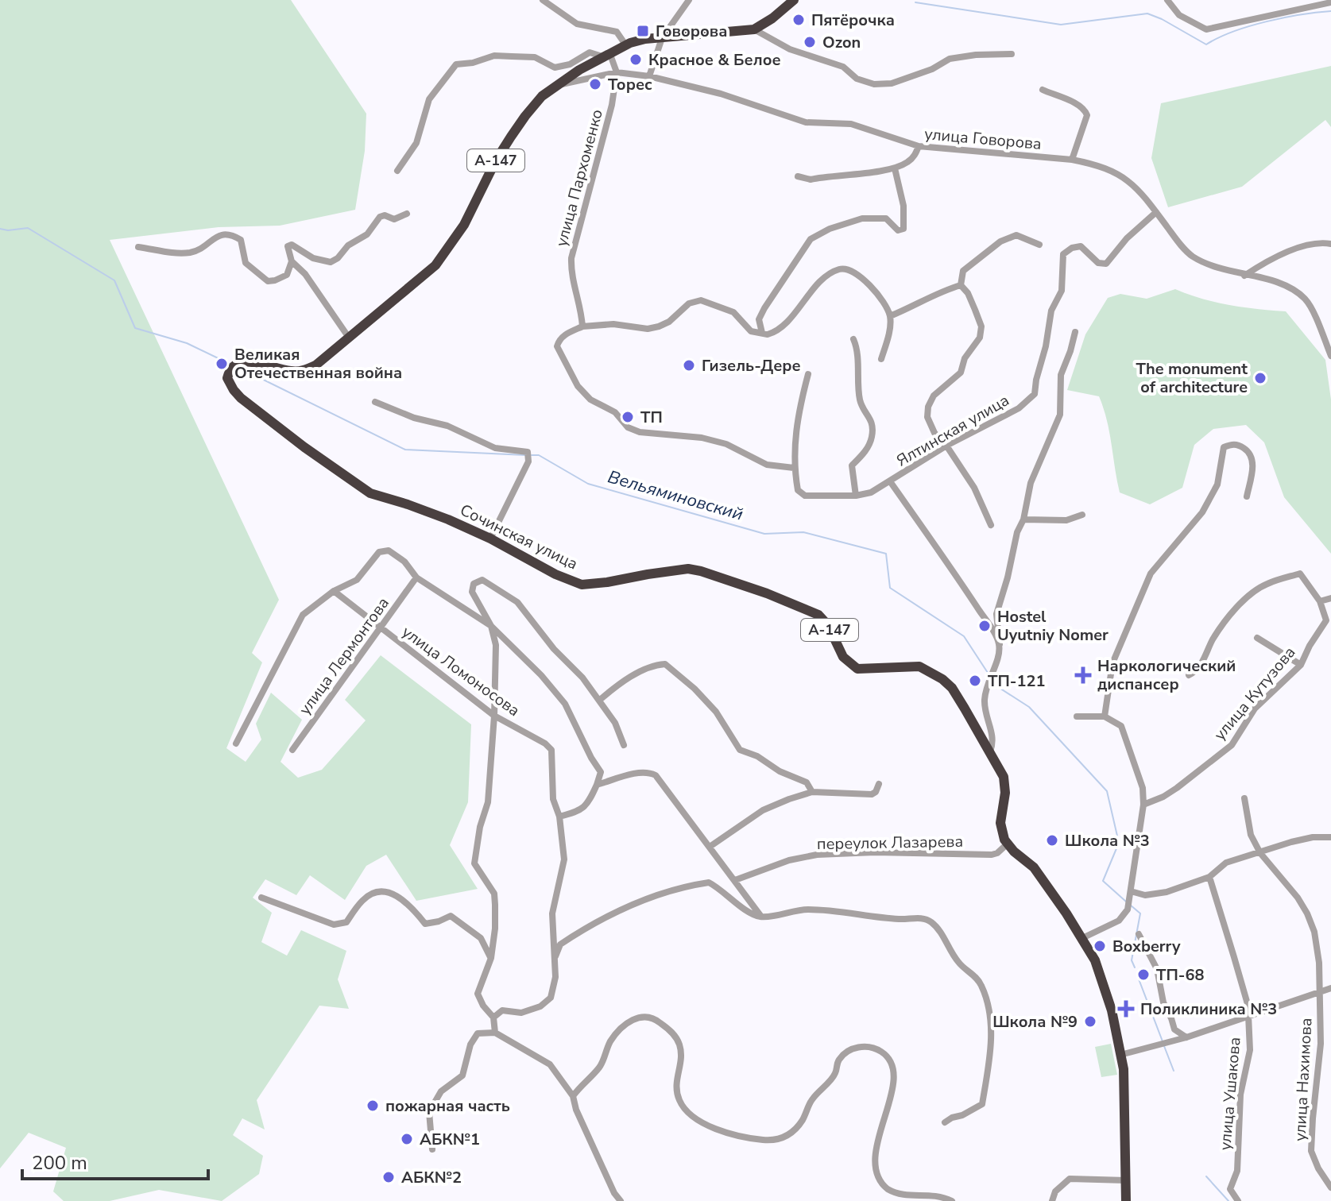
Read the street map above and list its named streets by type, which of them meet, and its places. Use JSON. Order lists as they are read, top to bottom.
{
  "streets": {
    "highway": ["А-147", "Сочинская улица"],
    "street": [
      "улица Говорова",
      "улица Пархоменко",
      "Ялтинская улица",
      "улица Лермонтова",
      "улица Ломоносова",
      "улица Кутузова",
      "переулок Лазарева",
      "улица Нахимова",
      "улица Ушакова"
    ]
  },
  "crossings": [
    ["улица Говорова", "улица Пархоменко"],
    ["улица Говорова", "Ялтинская улица"],
    ["улица Говорова", "Сочинская улица"],
    ["Сочинская улица", "переулок Лазарева"],
    ["улица Лермонтова", "улица Ломоносова"]
  ],
  "water": ["Вельяминовский"],
  "places": {
    "other": [
      "Пятёрочка",
      "Ozon",
      "Красное & Белое",
      "Торес",
      "Великая Отечественная война",
      "Гизель-Дере",
      "The monument of architecture",
      "ТП",
      "Hostel Uyutniy Nomer",
      "ТП-121",
      "Школа №3",
      "Boxberry",
      "ТП-68",
      "Школа №9",
      "пожарная часть",
      "АБК№1",
      "АБК№2"
    ],
    "transit": ["Говорова"],
    "health": ["Наркологический диспансер", "Поликлиника №3"]
  },
  "scale_bar": "200 m"
}
